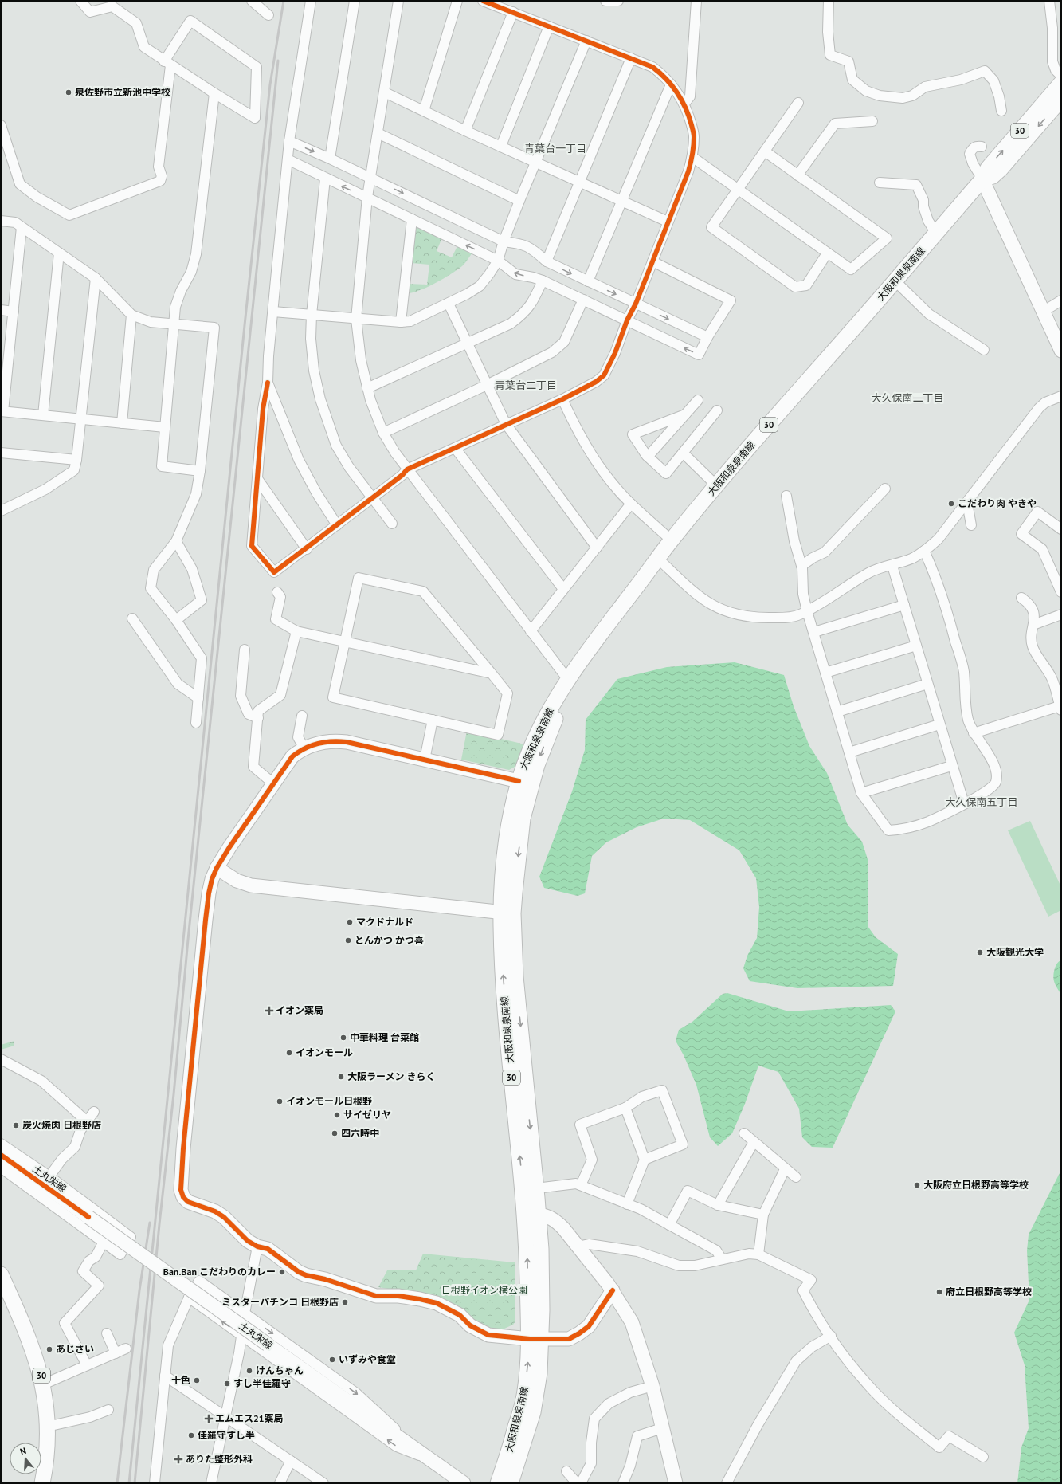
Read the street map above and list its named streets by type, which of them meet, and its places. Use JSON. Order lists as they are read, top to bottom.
{
  "streets": {
    "main road": ["30", "大阪和泉泉南線"],
    "street": ["土丸栄線"]
  },
  "districts": [
    "青葉台一丁目",
    "青葉台二丁目",
    "大久保南二丁目",
    "大久保南五丁目"
  ],
  "parks": ["日根野イオン横公園"],
  "places": {
    "other": [
      "泉佐野市立新池中学校",
      "こだわり肉 やきや",
      "マクドナルド",
      "とんかつ かつ喜",
      "大阪観光大学",
      "中華料理 台菜館",
      "イオンモール",
      "大阪ラーメン きらく",
      "イオンモール日根野",
      "サイゼリヤ",
      "炭火焼肉 日根野店",
      "四六時中",
      "大阪府立日根野高等学校",
      "Ban.Ban こだわりのカレー",
      "府立日根野高等学校",
      "ミスターパチンコ 日根野店",
      "あじさい",
      "いずみや食堂",
      "けんちゃん",
      "十色",
      "すし半佳羅守",
      "佳羅守すし半"
    ],
    "health": ["イオン薬局", "エムエス21薬局", "ありた整形外科"]
  },
  "north": "top"
}
